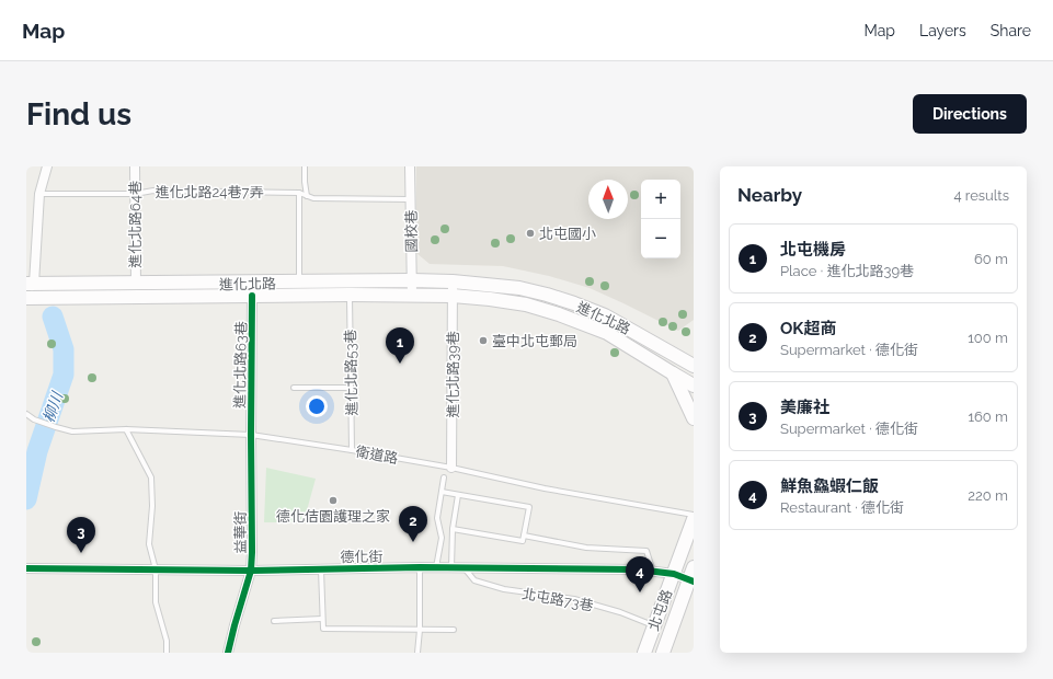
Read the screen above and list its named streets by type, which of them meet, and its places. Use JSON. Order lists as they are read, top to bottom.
{
  "streets": {
    "main road": ["進化北路", "北屯路"],
    "street": [
      "進化北路64巷",
      "國校巷",
      "進化北路63巷",
      "進化北路39巷",
      "益華街",
      "德化街"
    ],
    "lane": [
      "進化北路24巷7弄",
      "進化北路53巷",
      "衛道路",
      "北屯路73巷"
    ]
  },
  "crossings": [
    ["進化北路24巷7弄", "進化北路64巷"],
    ["進化北路64巷", "進化北路"],
    ["國校巷", "進化北路"],
    ["進化北路", "進化北路63巷"],
    ["進化北路", "進化北路53巷"],
    ["進化北路", "進化北路39巷"],
    ["進化北路63巷", "衛道路"],
    ["進化北路63巷", "益華街"],
    ["進化北路53巷", "衛道路"],
    ["進化北路39巷", "衛道路"],
    ["衛道路", "益華街"],
    ["益華街", "德化街"],
    ["德化街", "北屯路73巷"],
    ["德化街", "北屯路"],
    ["北屯路73巷", "北屯路"]
  ],
  "water": ["柳川"],
  "places": ["北屯國小", "臺中北屯郵局", "德化佶園護理之家"],
  "north": "top",
  "page": {
    "header": "Map",
    "nav": ["Map", "Layers", "Share"],
    "buttons": "Directions",
    "title": "Find us",
    "heading": ["Nearby", "4 results"],
    "map_buttons": ["+", "−"],
    "list": [
      {
        "mark": "1",
        "name": "北屯機房",
        "note": "Place · 進化北路39巷",
        "value": "60 m"
      },
      {
        "mark": "2",
        "name": "OK超商",
        "note": "Supermarket · 德化街",
        "value": "100 m"
      },
      {
        "mark": "3",
        "name": "美廉社",
        "note": "Supermarket · 德化街",
        "value": "160 m"
      },
      {
        "mark": "4",
        "name": "鮮魚鱻蝦仁飯",
        "note": "Restaurant · 德化街",
        "value": "220 m"
      }
    ],
    "pins": [
      "1",
      "2",
      "3",
      "4"
    ]
  }
}
